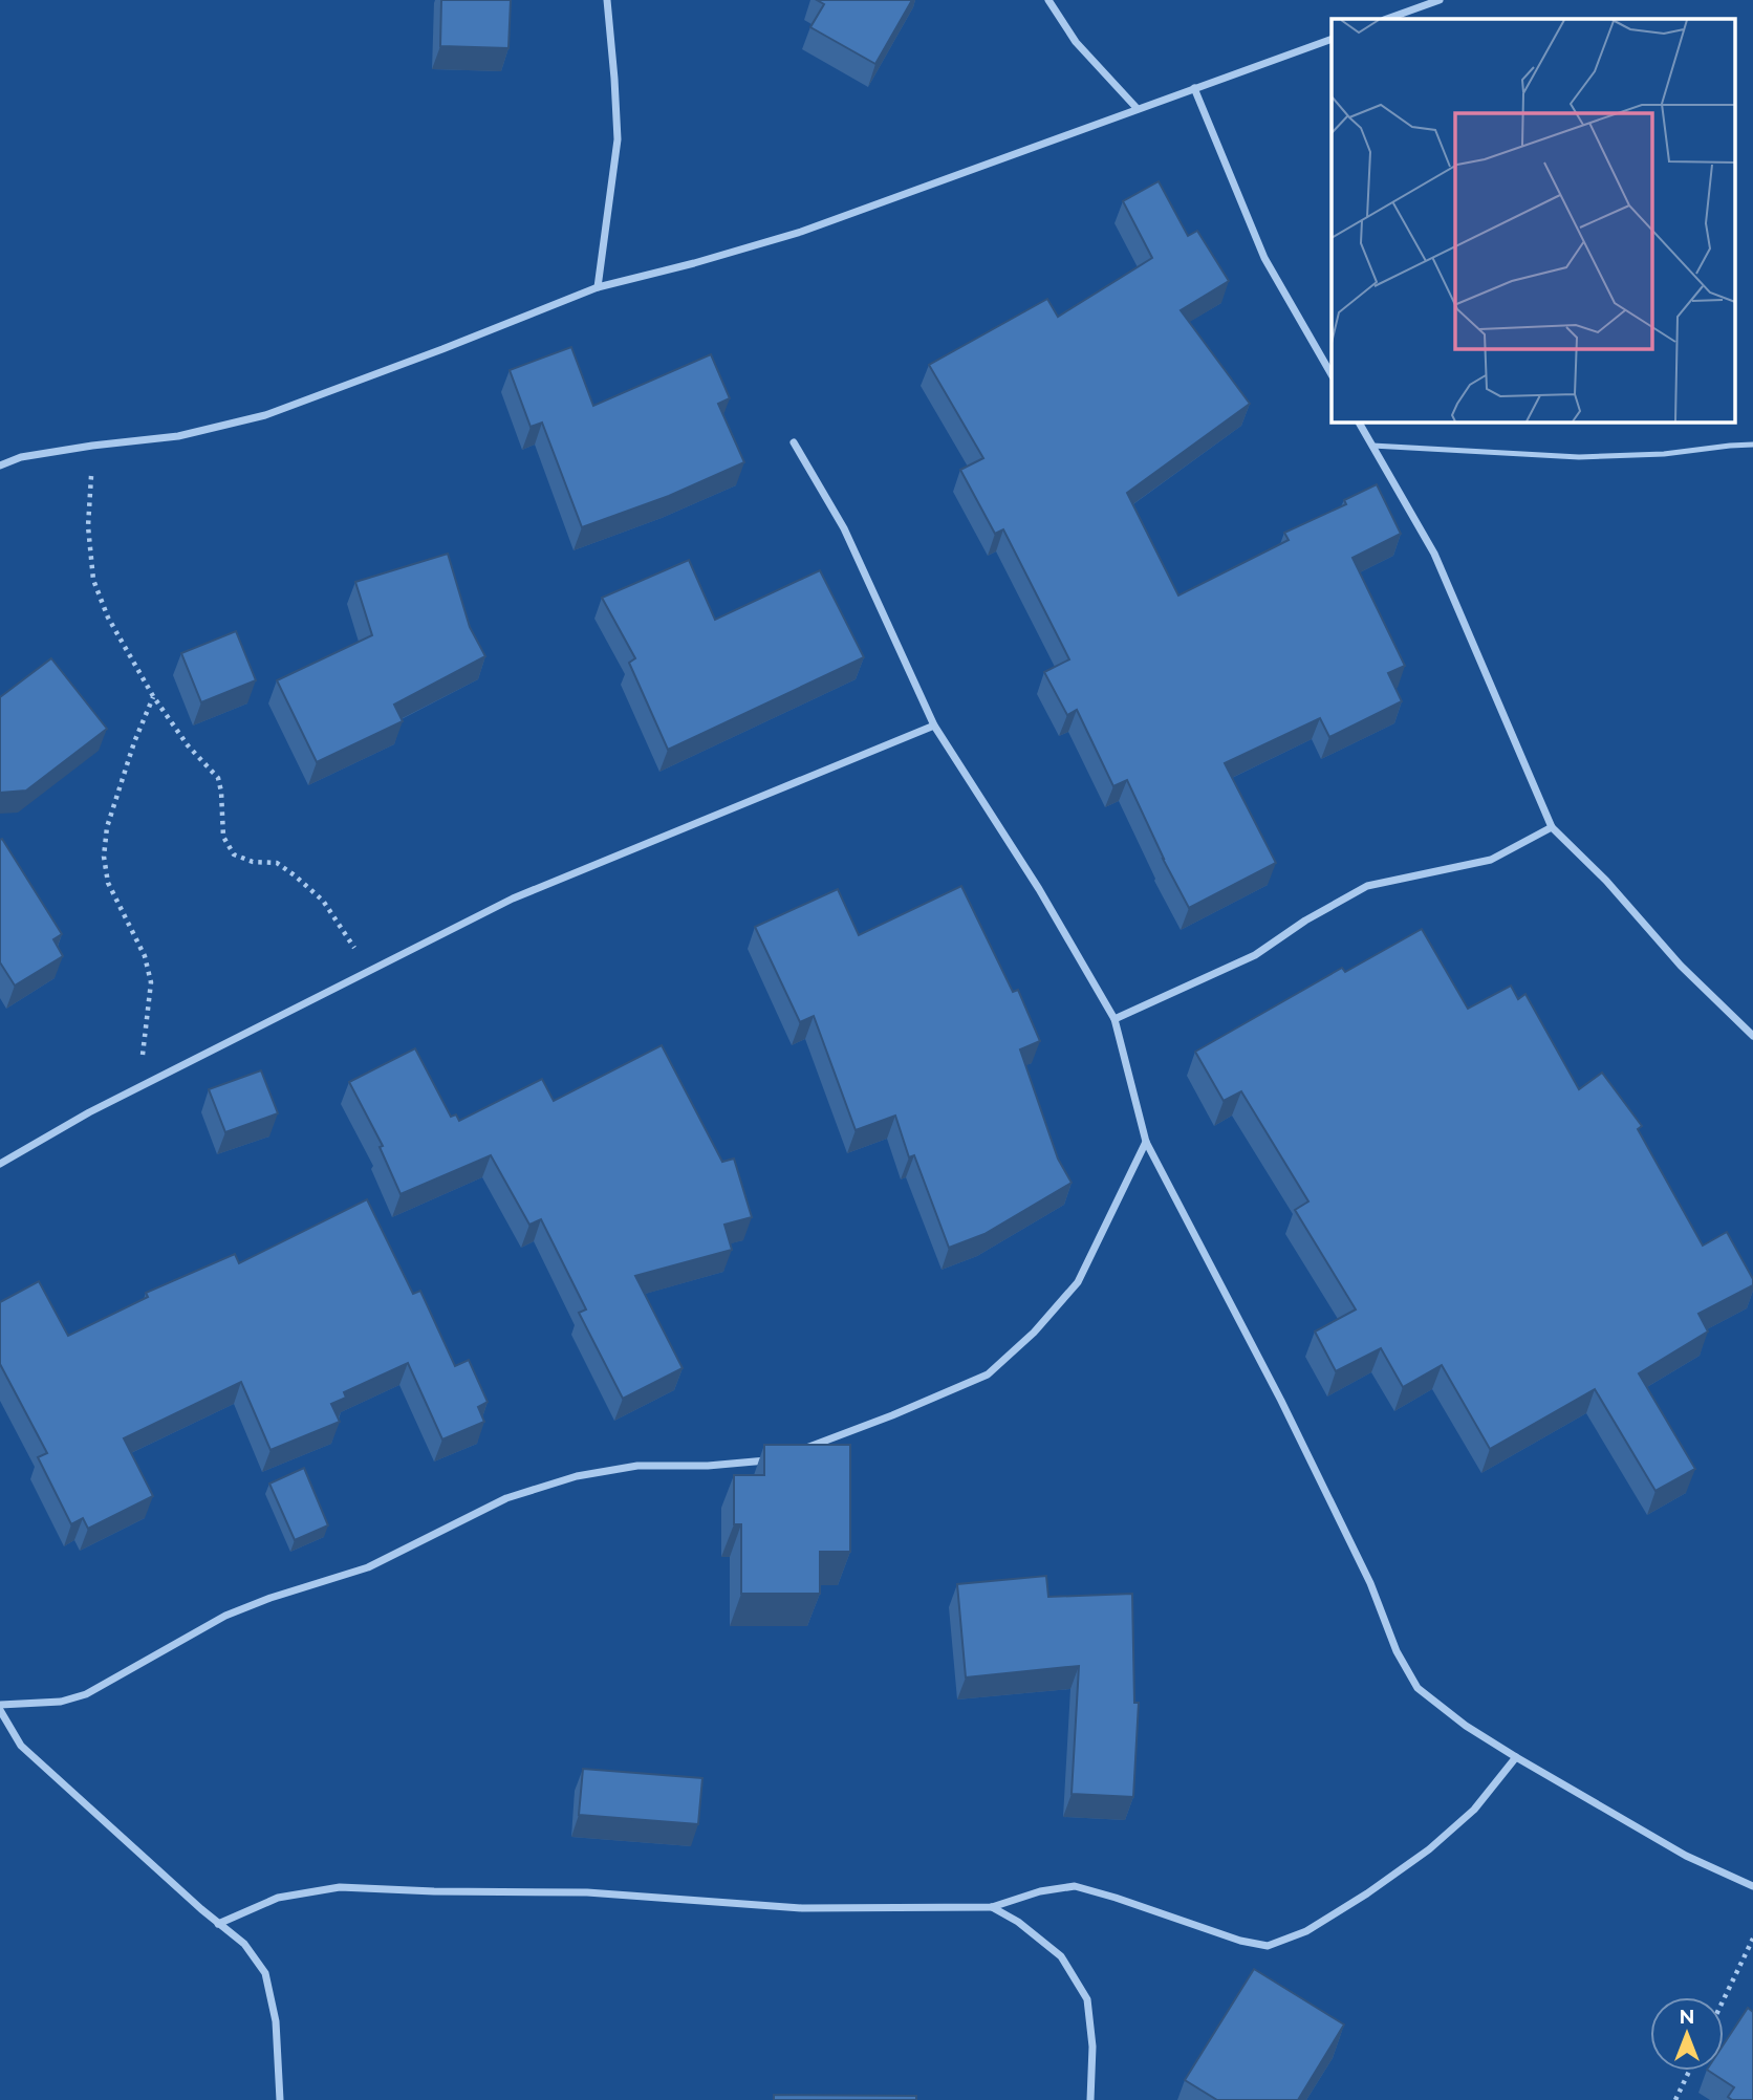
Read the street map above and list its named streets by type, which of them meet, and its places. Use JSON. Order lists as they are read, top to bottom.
{
  "north": "top"
}
